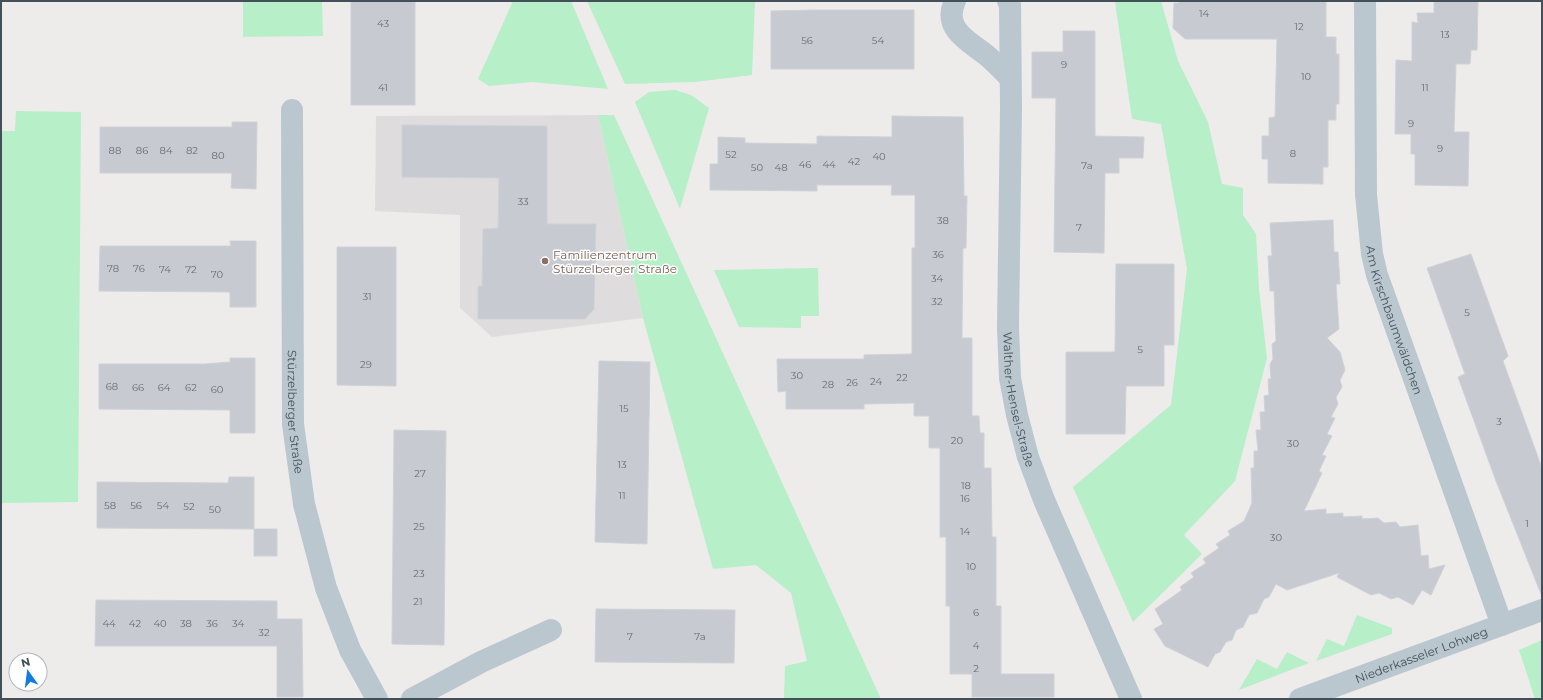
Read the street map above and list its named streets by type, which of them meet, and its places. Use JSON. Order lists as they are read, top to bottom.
{
  "streets": {
    "street": [
      "Am Kirschbaumwäldchen",
      "Walther-Hensel-Straße",
      "Stürzelberger Straße",
      "Niederkasseler Lohweg"
    ]
  },
  "crossings": [
    ["Am Kirschbaumwäldchen", "Niederkasseler Lohweg"]
  ],
  "places": ["Familienzentrum Stürzelberger Straße"],
  "house_numbers": [
    "14",
    "43",
    "12",
    "13",
    "56",
    "54",
    "9",
    "10",
    "41",
    "11",
    "9",
    "9",
    "88",
    "86",
    "84",
    "82",
    "8",
    "52",
    "80",
    "40",
    "42",
    "46",
    "44",
    "7a",
    "50",
    "48",
    "33",
    "38",
    "7",
    "36",
    "78",
    "76",
    "74",
    "72",
    "70",
    "34",
    "31",
    "32",
    "5",
    "5",
    "29",
    "30",
    "22",
    "24",
    "26",
    "28",
    "68",
    "66",
    "64",
    "62",
    "60",
    "15",
    "3",
    "20",
    "30",
    "13",
    "27",
    "18",
    "11",
    "16",
    "58",
    "56",
    "54",
    "52",
    "50",
    "1",
    "25",
    "14",
    "30",
    "10",
    "23",
    "21",
    "6",
    "44",
    "42",
    "40",
    "38",
    "36",
    "34",
    "32",
    "7",
    "7a",
    "4",
    "2"
  ],
  "north": "top"
}
